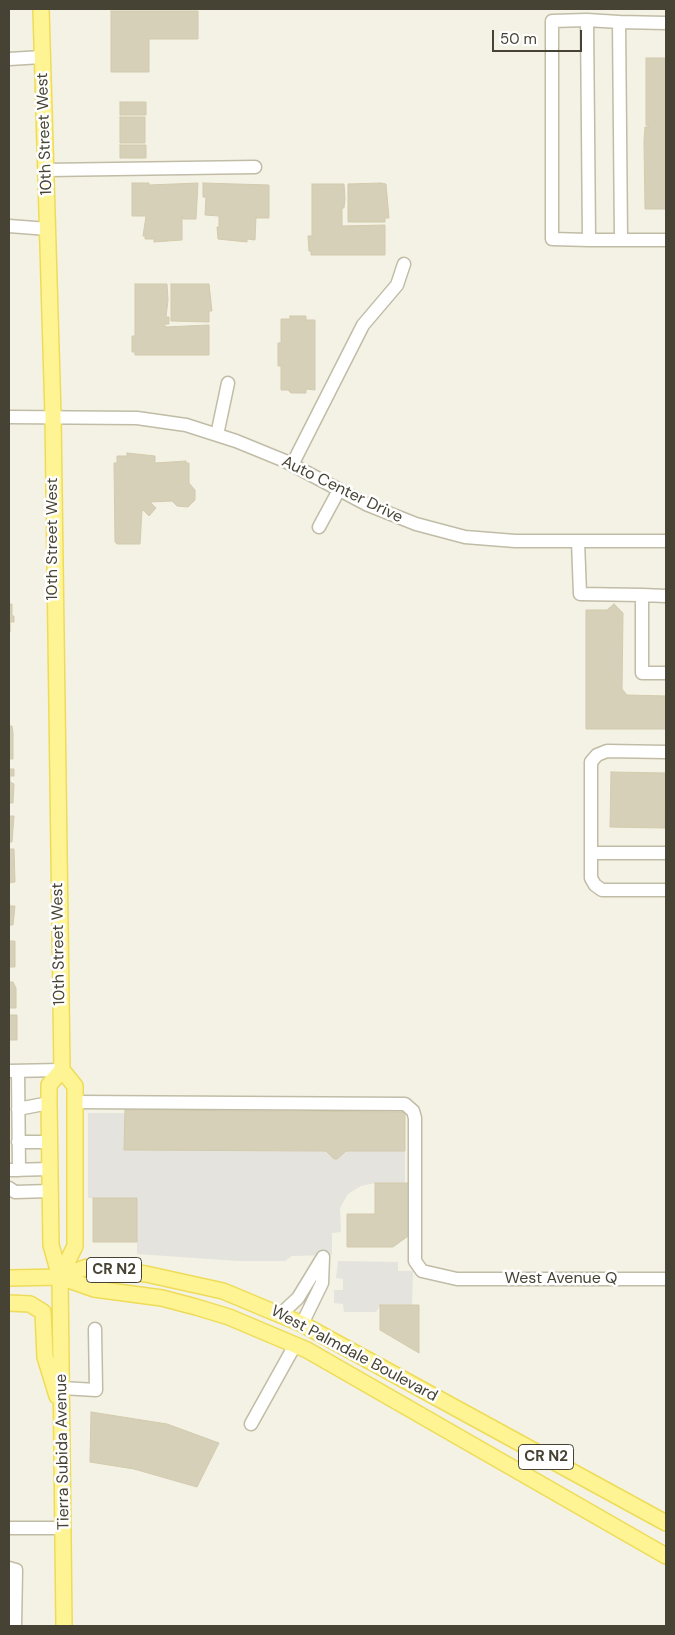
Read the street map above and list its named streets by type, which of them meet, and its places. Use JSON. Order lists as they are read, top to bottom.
{
  "streets": {
    "main road": [
      "10th Street West",
      "CR N2",
      "West Palmdale Boulevard",
      "Tierra Subida Avenue"
    ],
    "street": ["Auto Center Drive", "West Avenue Q"]
  },
  "crossings": [
    ["10th Street West", "Auto Center Drive"],
    ["CR N2", "West Palmdale Boulevard"],
    ["CR N2", "Tierra Subida Avenue"],
    ["West Palmdale Boulevard", "Tierra Subida Avenue"]
  ],
  "scale_bar": "50 m"
}
